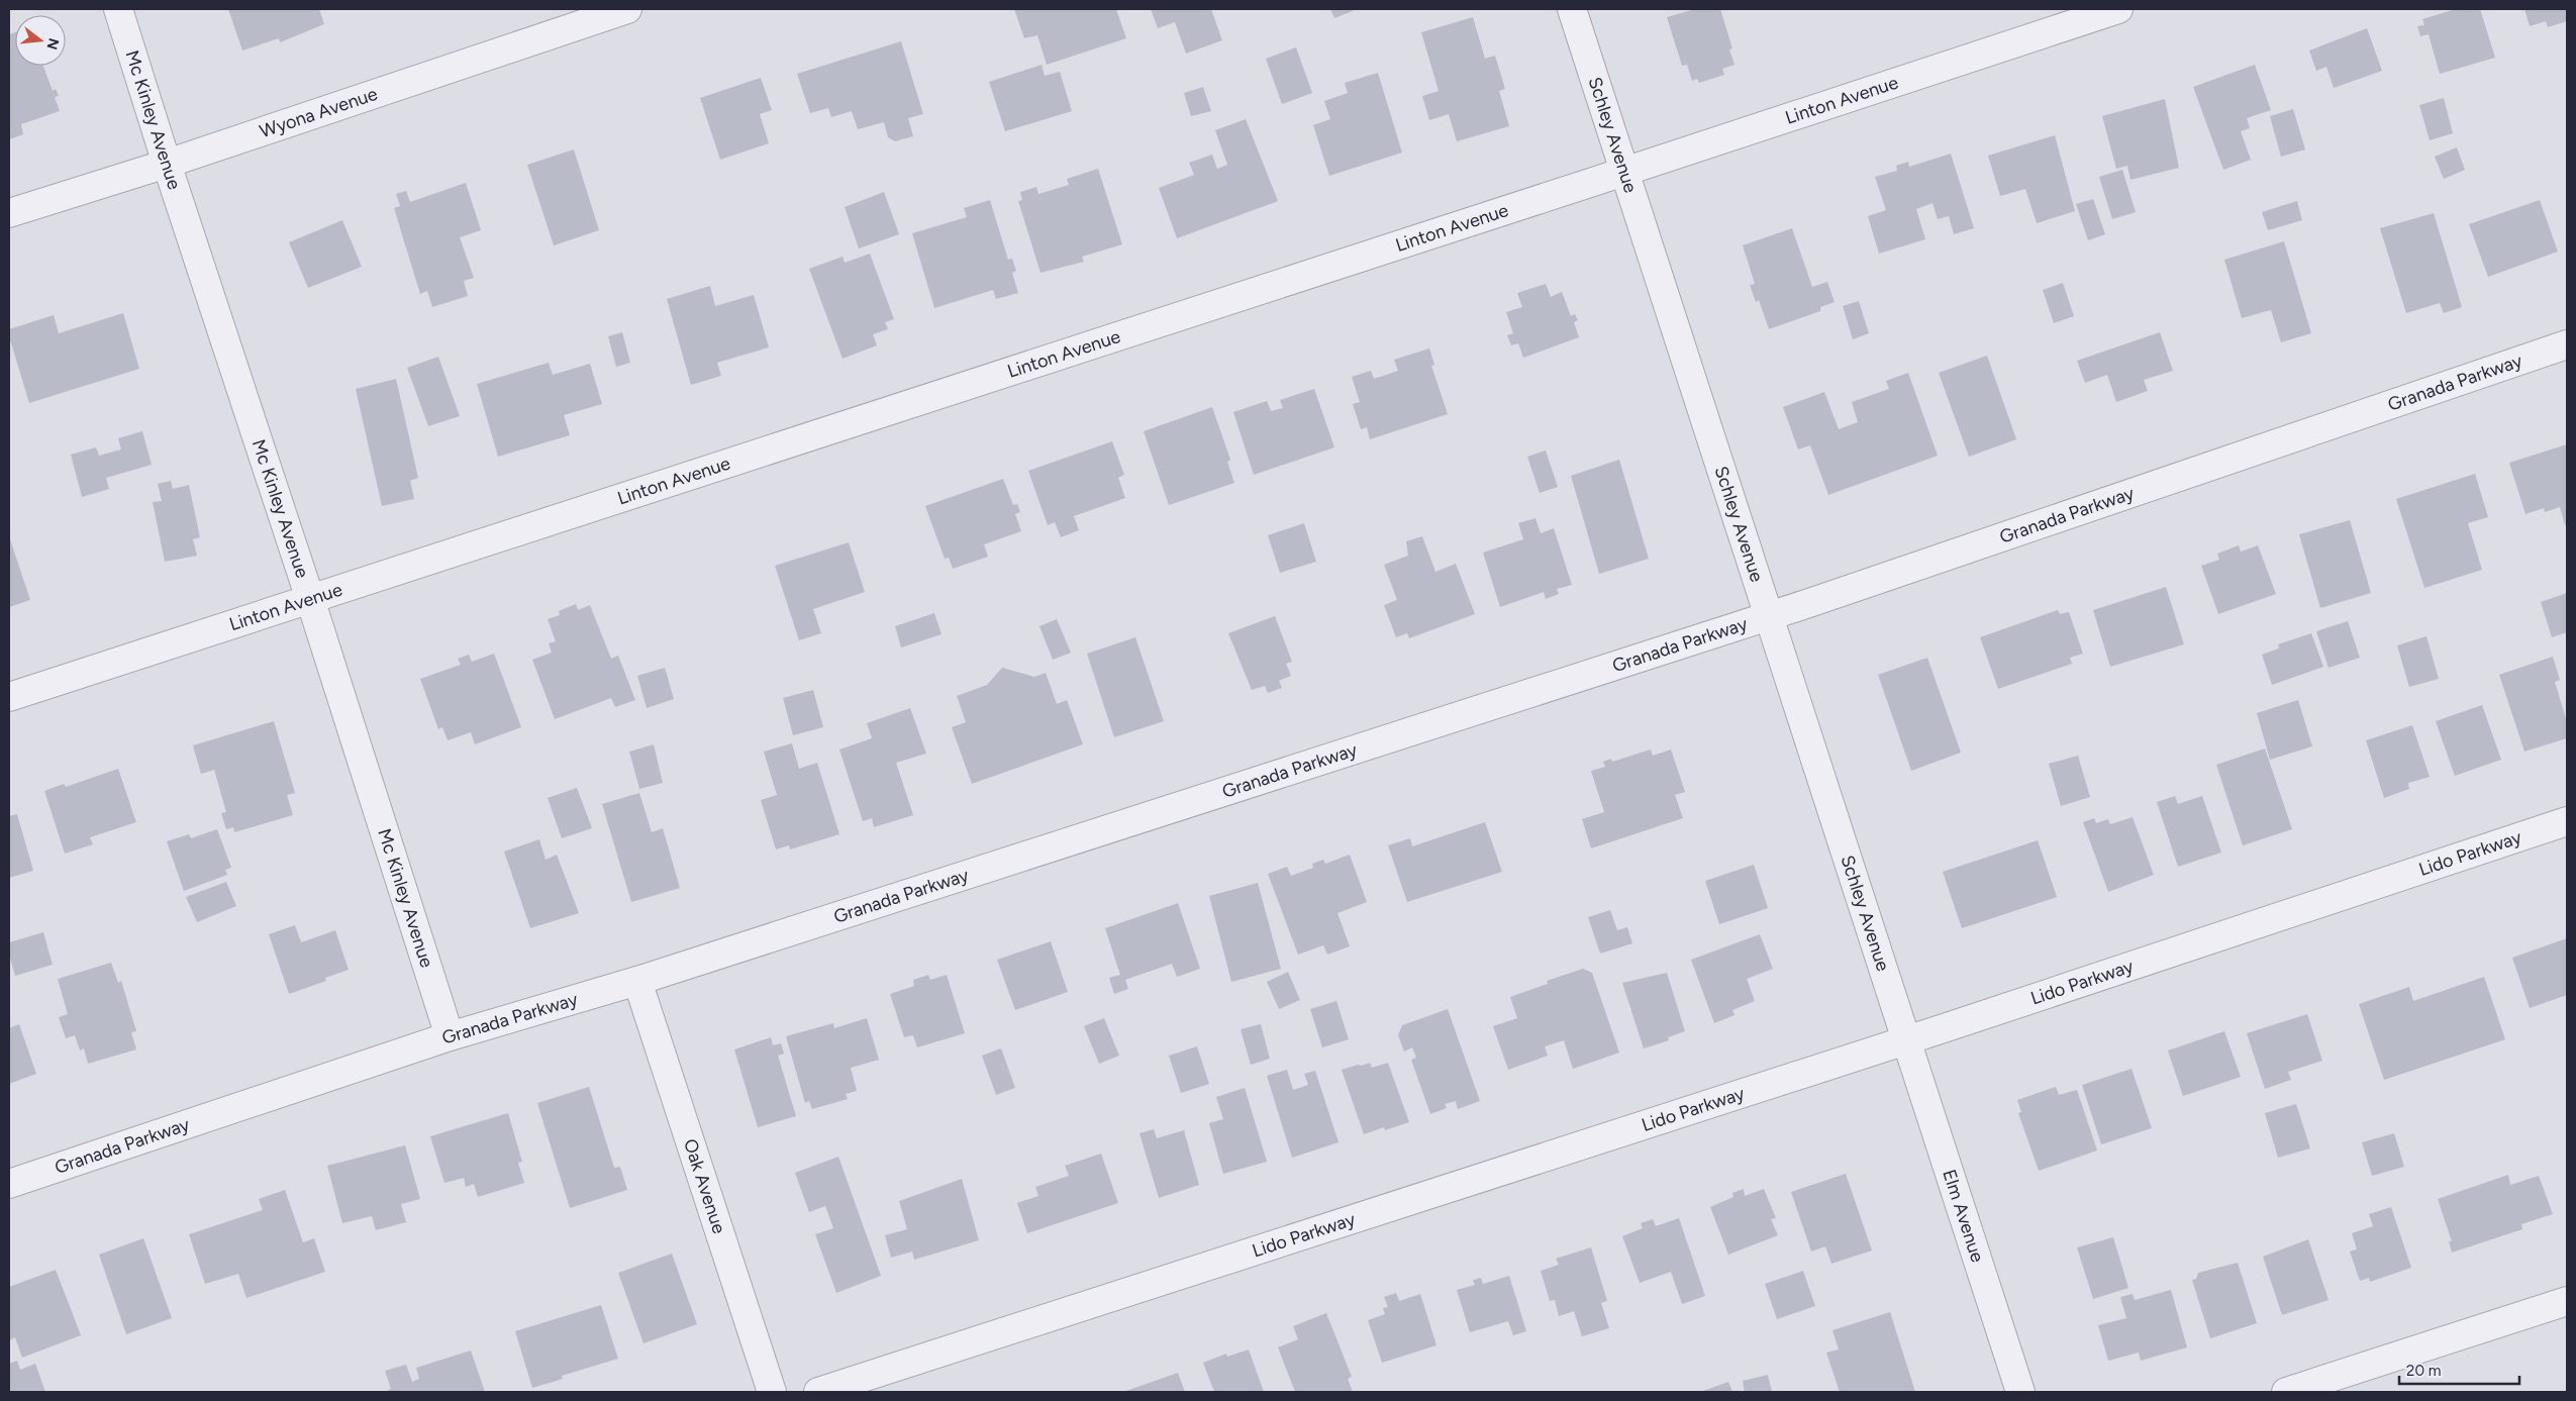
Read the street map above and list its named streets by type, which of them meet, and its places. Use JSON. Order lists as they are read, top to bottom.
{
  "streets": {
    "street": [
      "Linton Avenue",
      "Wyona Avenue",
      "Mc Kinley Avenue",
      "Schley Avenue",
      "Granada Parkway",
      "Lido Parkway",
      "Oak Avenue",
      "Elm Avenue"
    ]
  },
  "crossings": [
    ["Linton Avenue", "Mc Kinley Avenue"],
    ["Linton Avenue", "Schley Avenue"],
    ["Wyona Avenue", "Mc Kinley Avenue"],
    ["Mc Kinley Avenue", "Granada Parkway"],
    ["Schley Avenue", "Granada Parkway"],
    ["Schley Avenue", "Lido Parkway"],
    ["Schley Avenue", "Elm Avenue"],
    ["Granada Parkway", "Oak Avenue"],
    ["Lido Parkway", "Elm Avenue"]
  ],
  "scale_bar": "20 m",
  "north": "right"
}
